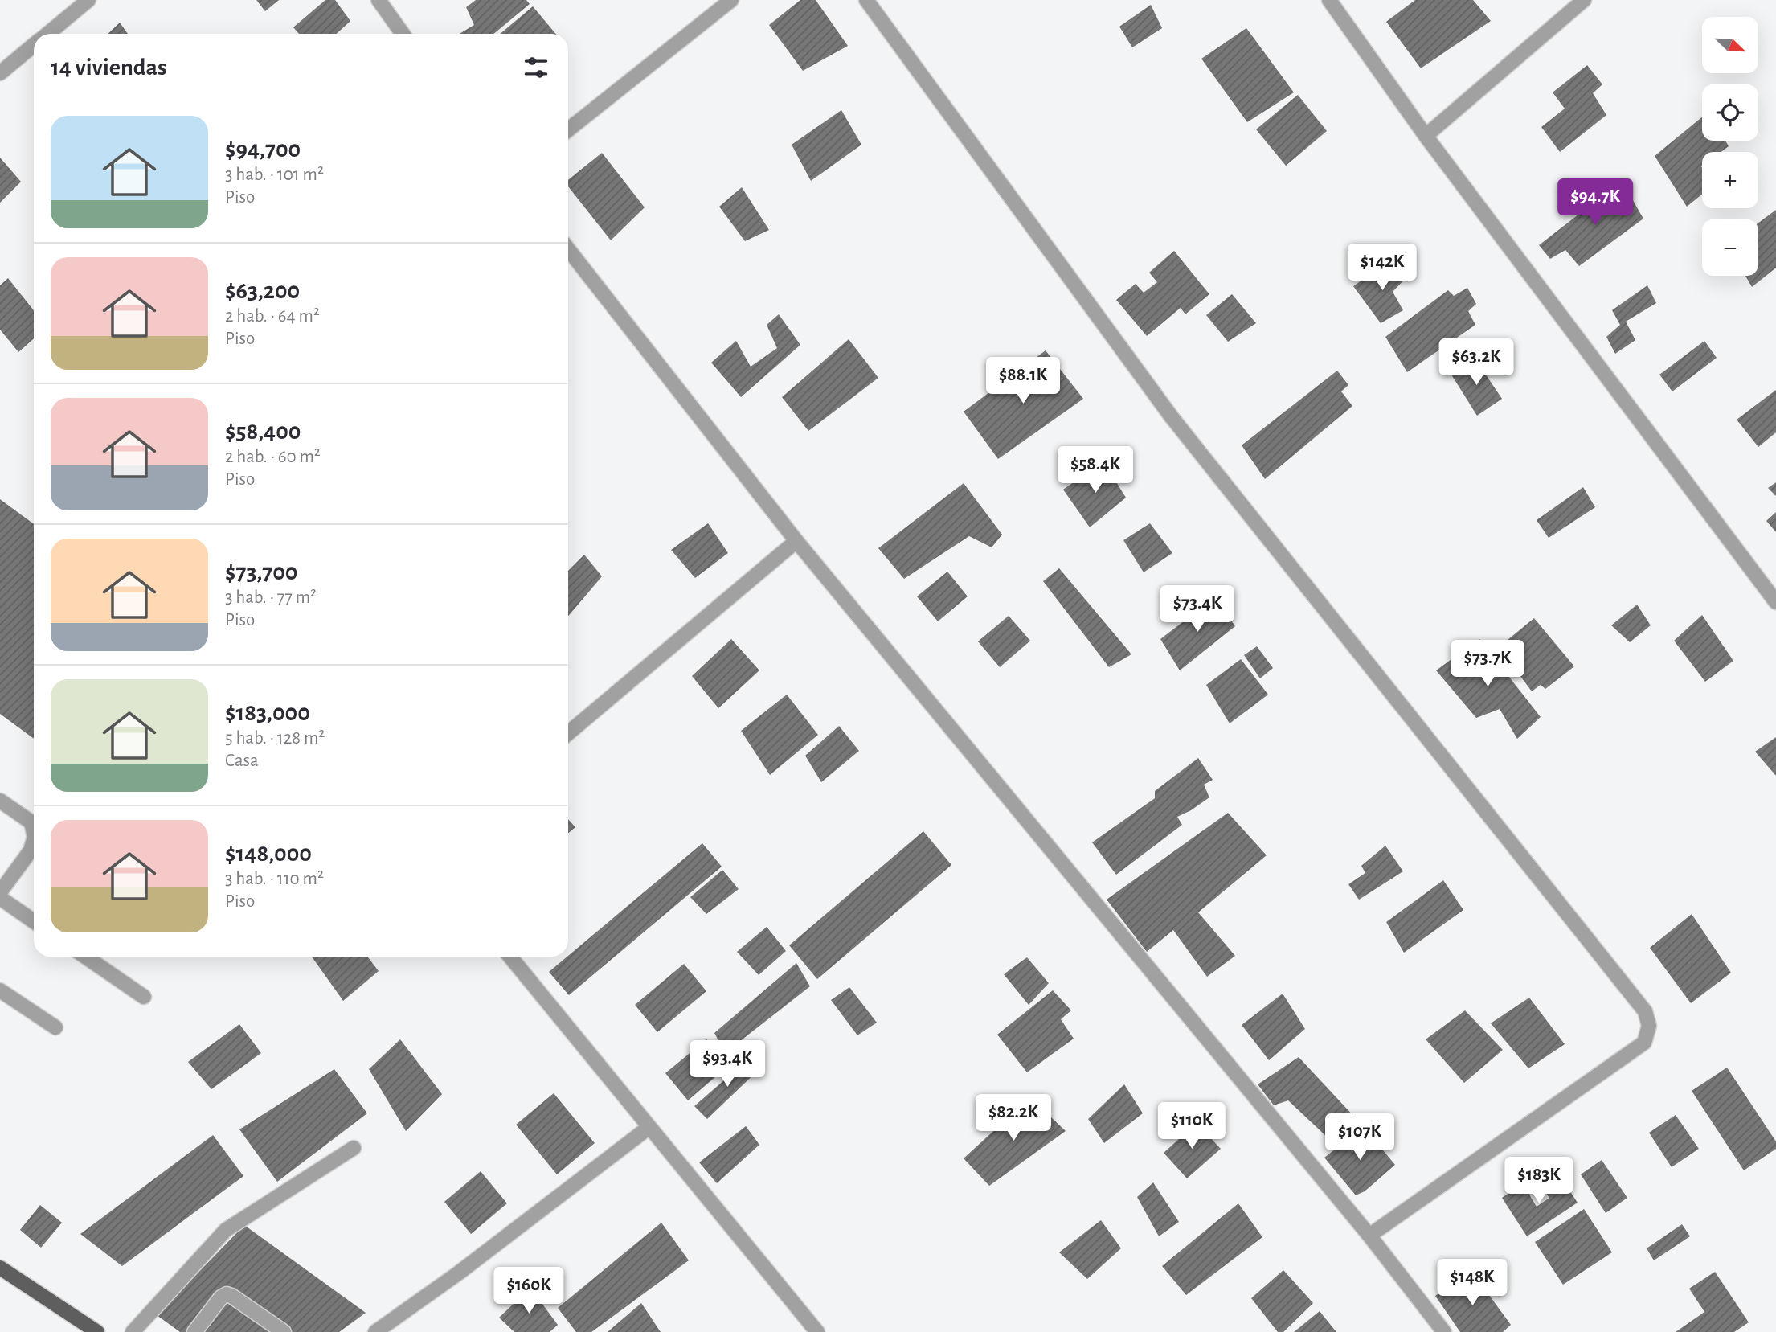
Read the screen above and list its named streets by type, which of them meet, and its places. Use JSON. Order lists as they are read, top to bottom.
{
  "north": "bottom right",
  "page": {
    "map_buttons": ["+", "−"],
    "heading": "14 viviendas",
    "list": [
      {
        "name": "$94,700",
        "note": "3 hab. · 101 m² · Piso"
      },
      {
        "name": "$63,200",
        "note": "2 hab. · 64 m² · Piso"
      },
      {
        "name": "$58,400",
        "note": "2 hab. · 60 m² · Piso"
      },
      {
        "name": "$73,700",
        "note": "3 hab. · 77 m² · Piso"
      },
      {
        "name": "$183,000",
        "note": "5 hab. · 128 m² · Casa"
      },
      {
        "name": "$148,000",
        "note": "3 hab. · 110 m² · Piso"
      }
    ],
    "price": [
      "$94.7K",
      "$142K",
      "$63.2K",
      "$88.1K",
      "$58.4K",
      "$73.4K",
      "$73.7K",
      "$93.4K",
      "$82.2K",
      "$110K",
      "$107K",
      "$183K",
      "$148K",
      "$160K"
    ]
  }
}
